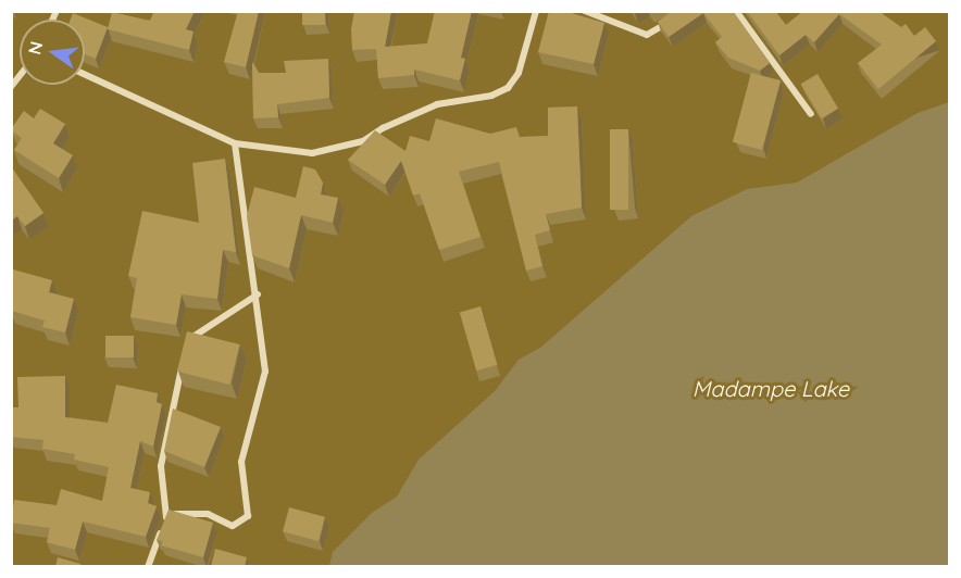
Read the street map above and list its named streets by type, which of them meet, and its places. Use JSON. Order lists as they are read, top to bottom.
{
  "water": ["Madampe Lake"],
  "north": "left"
}
